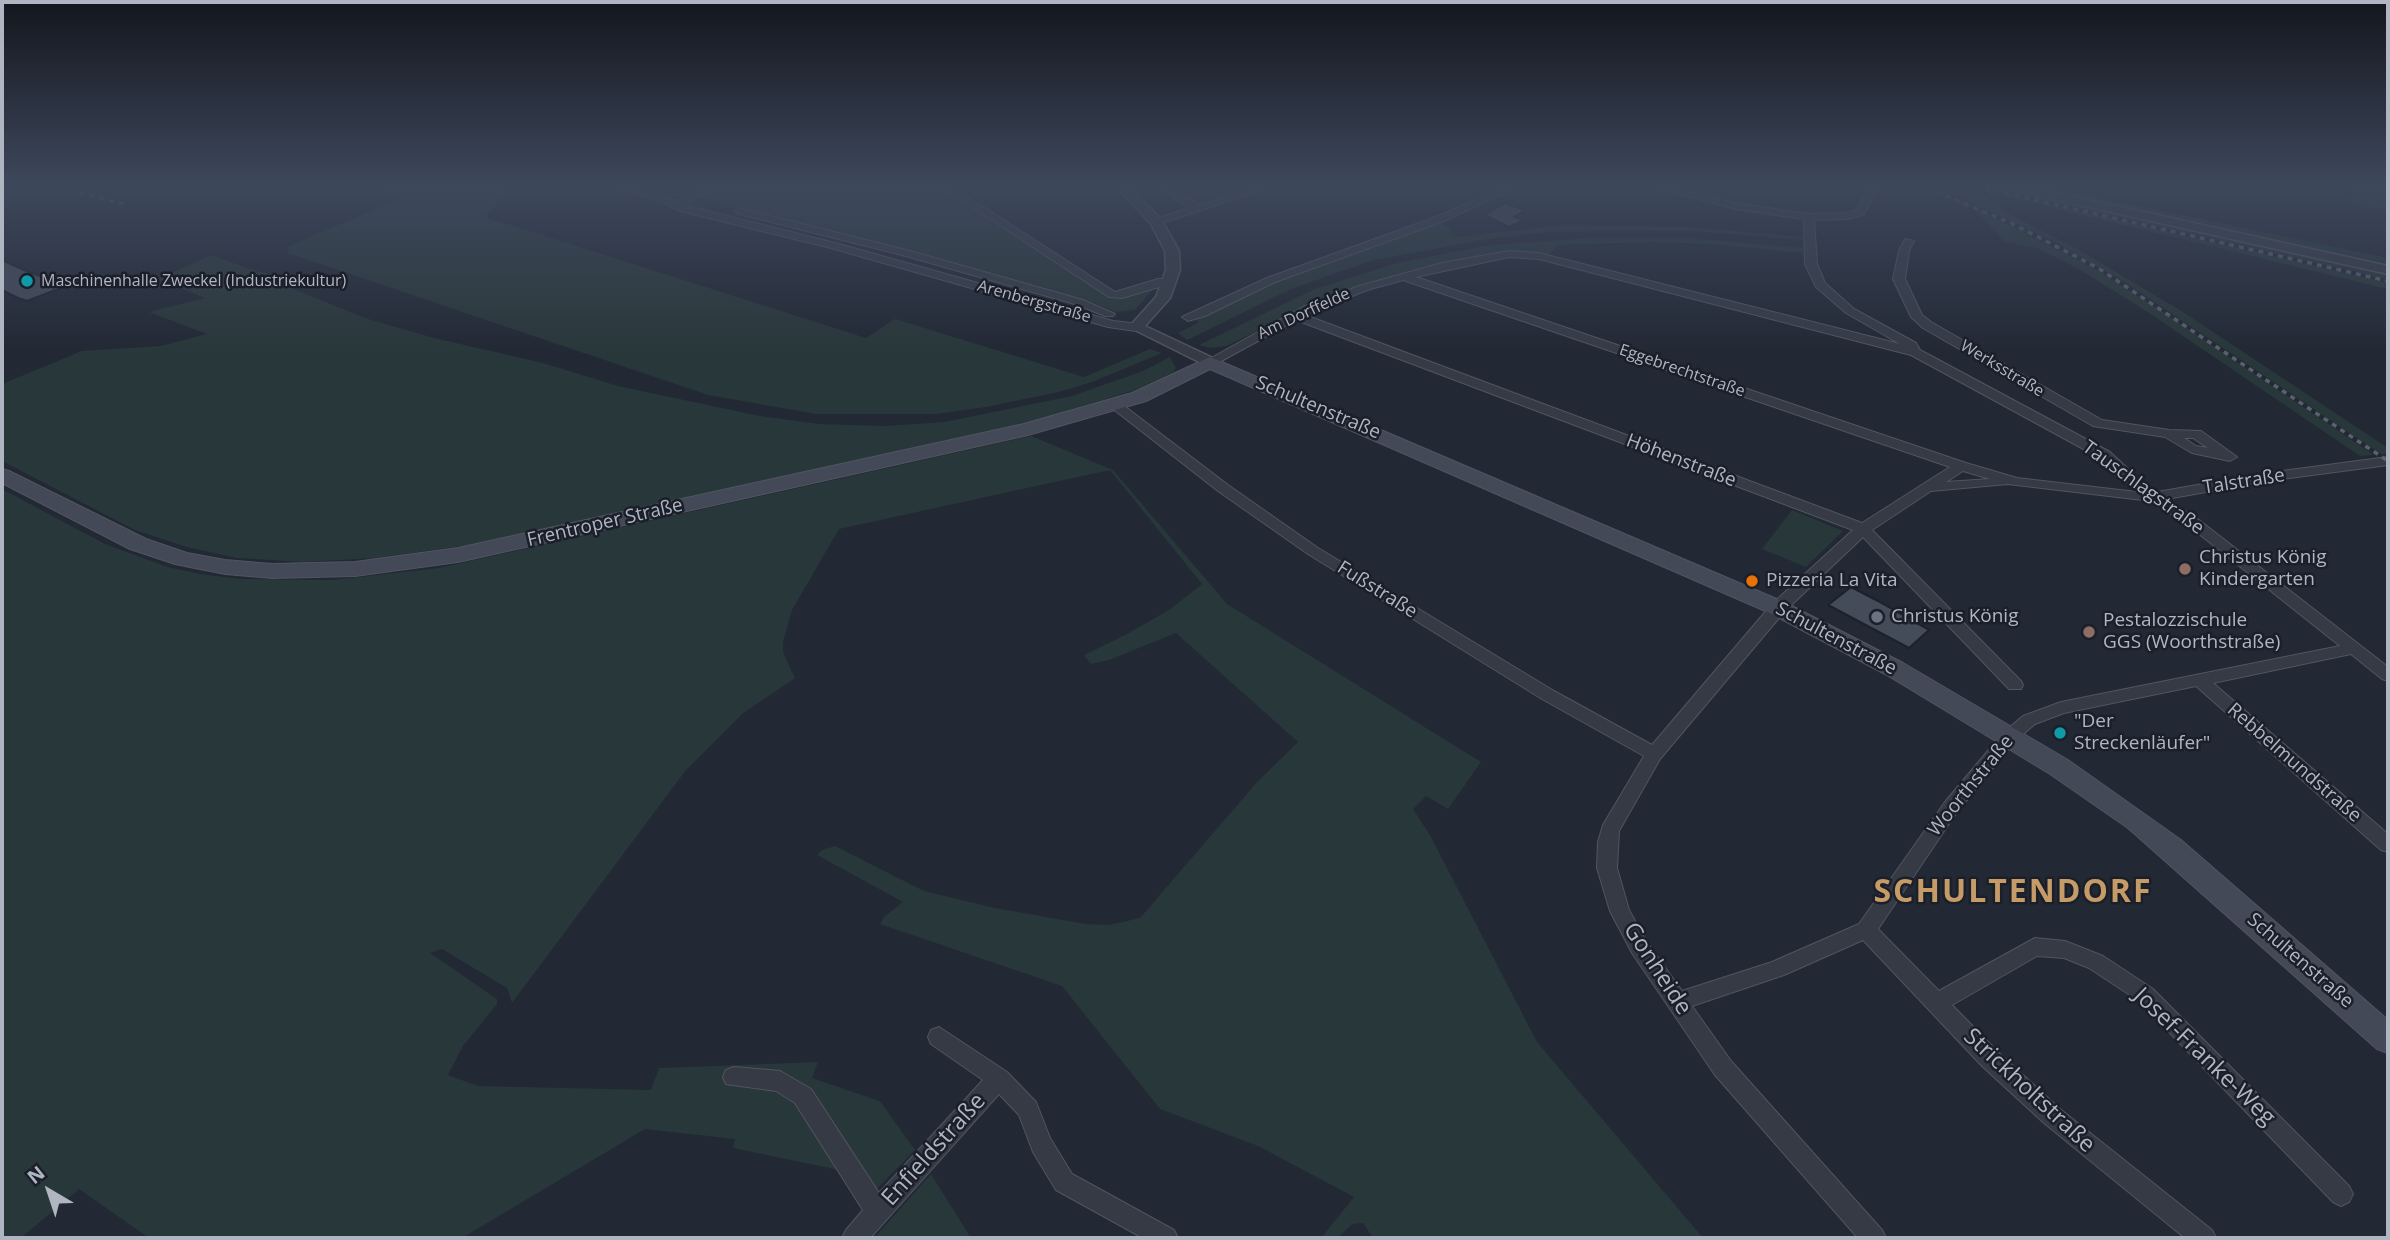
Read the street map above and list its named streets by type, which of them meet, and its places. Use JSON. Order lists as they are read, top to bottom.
{
  "streets": {
    "main road": ["Schultenstraße", "Frentroper Straße"],
    "street": [
      "Arenbergstraße",
      "Am Dorffelde",
      "Werksstraße",
      "Eggebrechtstraße",
      "Höhenstraße",
      "Talstraße",
      "Tauschlagstraße",
      "Fußstraße",
      "Rebbelmundstraße",
      "Woorthstraße",
      "Gonheide",
      "Josef-Franke-Weg",
      "Strickholtstraße",
      "Enfieldstraße"
    ]
  },
  "crossings": [
    ["Arenbergstraße", "Am Dorffelde"],
    ["Arenbergstraße", "Schultenstraße"],
    ["Arenbergstraße", "Frentroper Straße"],
    ["Am Dorffelde", "Eggebrechtstraße"],
    ["Am Dorffelde", "Schultenstraße"],
    ["Am Dorffelde", "Höhenstraße"],
    ["Am Dorffelde", "Tauschlagstraße"],
    ["Am Dorffelde", "Frentroper Straße"],
    ["Werksstraße", "Talstraße"],
    ["Eggebrechtstraße", "Talstraße"],
    ["Eggebrechtstraße", "Tauschlagstraße"],
    ["Schultenstraße", "Talstraße"],
    ["Schultenstraße", "Frentroper Straße"],
    ["Schultenstraße", "Woorthstraße"],
    ["Schultenstraße", "Gonheide"],
    ["Höhenstraße", "Talstraße"],
    ["Talstraße", "Tauschlagstraße"],
    ["Talstraße", "Gonheide"],
    ["Tauschlagstraße", "Woorthstraße"],
    ["Frentroper Straße", "Fußstraße"],
    ["Fußstraße", "Gonheide"],
    ["Rebbelmundstraße", "Woorthstraße"],
    ["Woorthstraße", "Strickholtstraße"],
    ["Josef-Franke-Weg", "Strickholtstraße"]
  ],
  "districts": ["SCHULTENDORF"],
  "places": [
    "Maschinenhalle Zweckel (Industriekultur)",
    "Christus König Kindergarten",
    "Pizzeria La Vita",
    "Christus König",
    "Pestalozzischule GGS (Woorthstraße)",
    "\"Der Streckenläufer\""
  ],
  "north": "top left"
}
